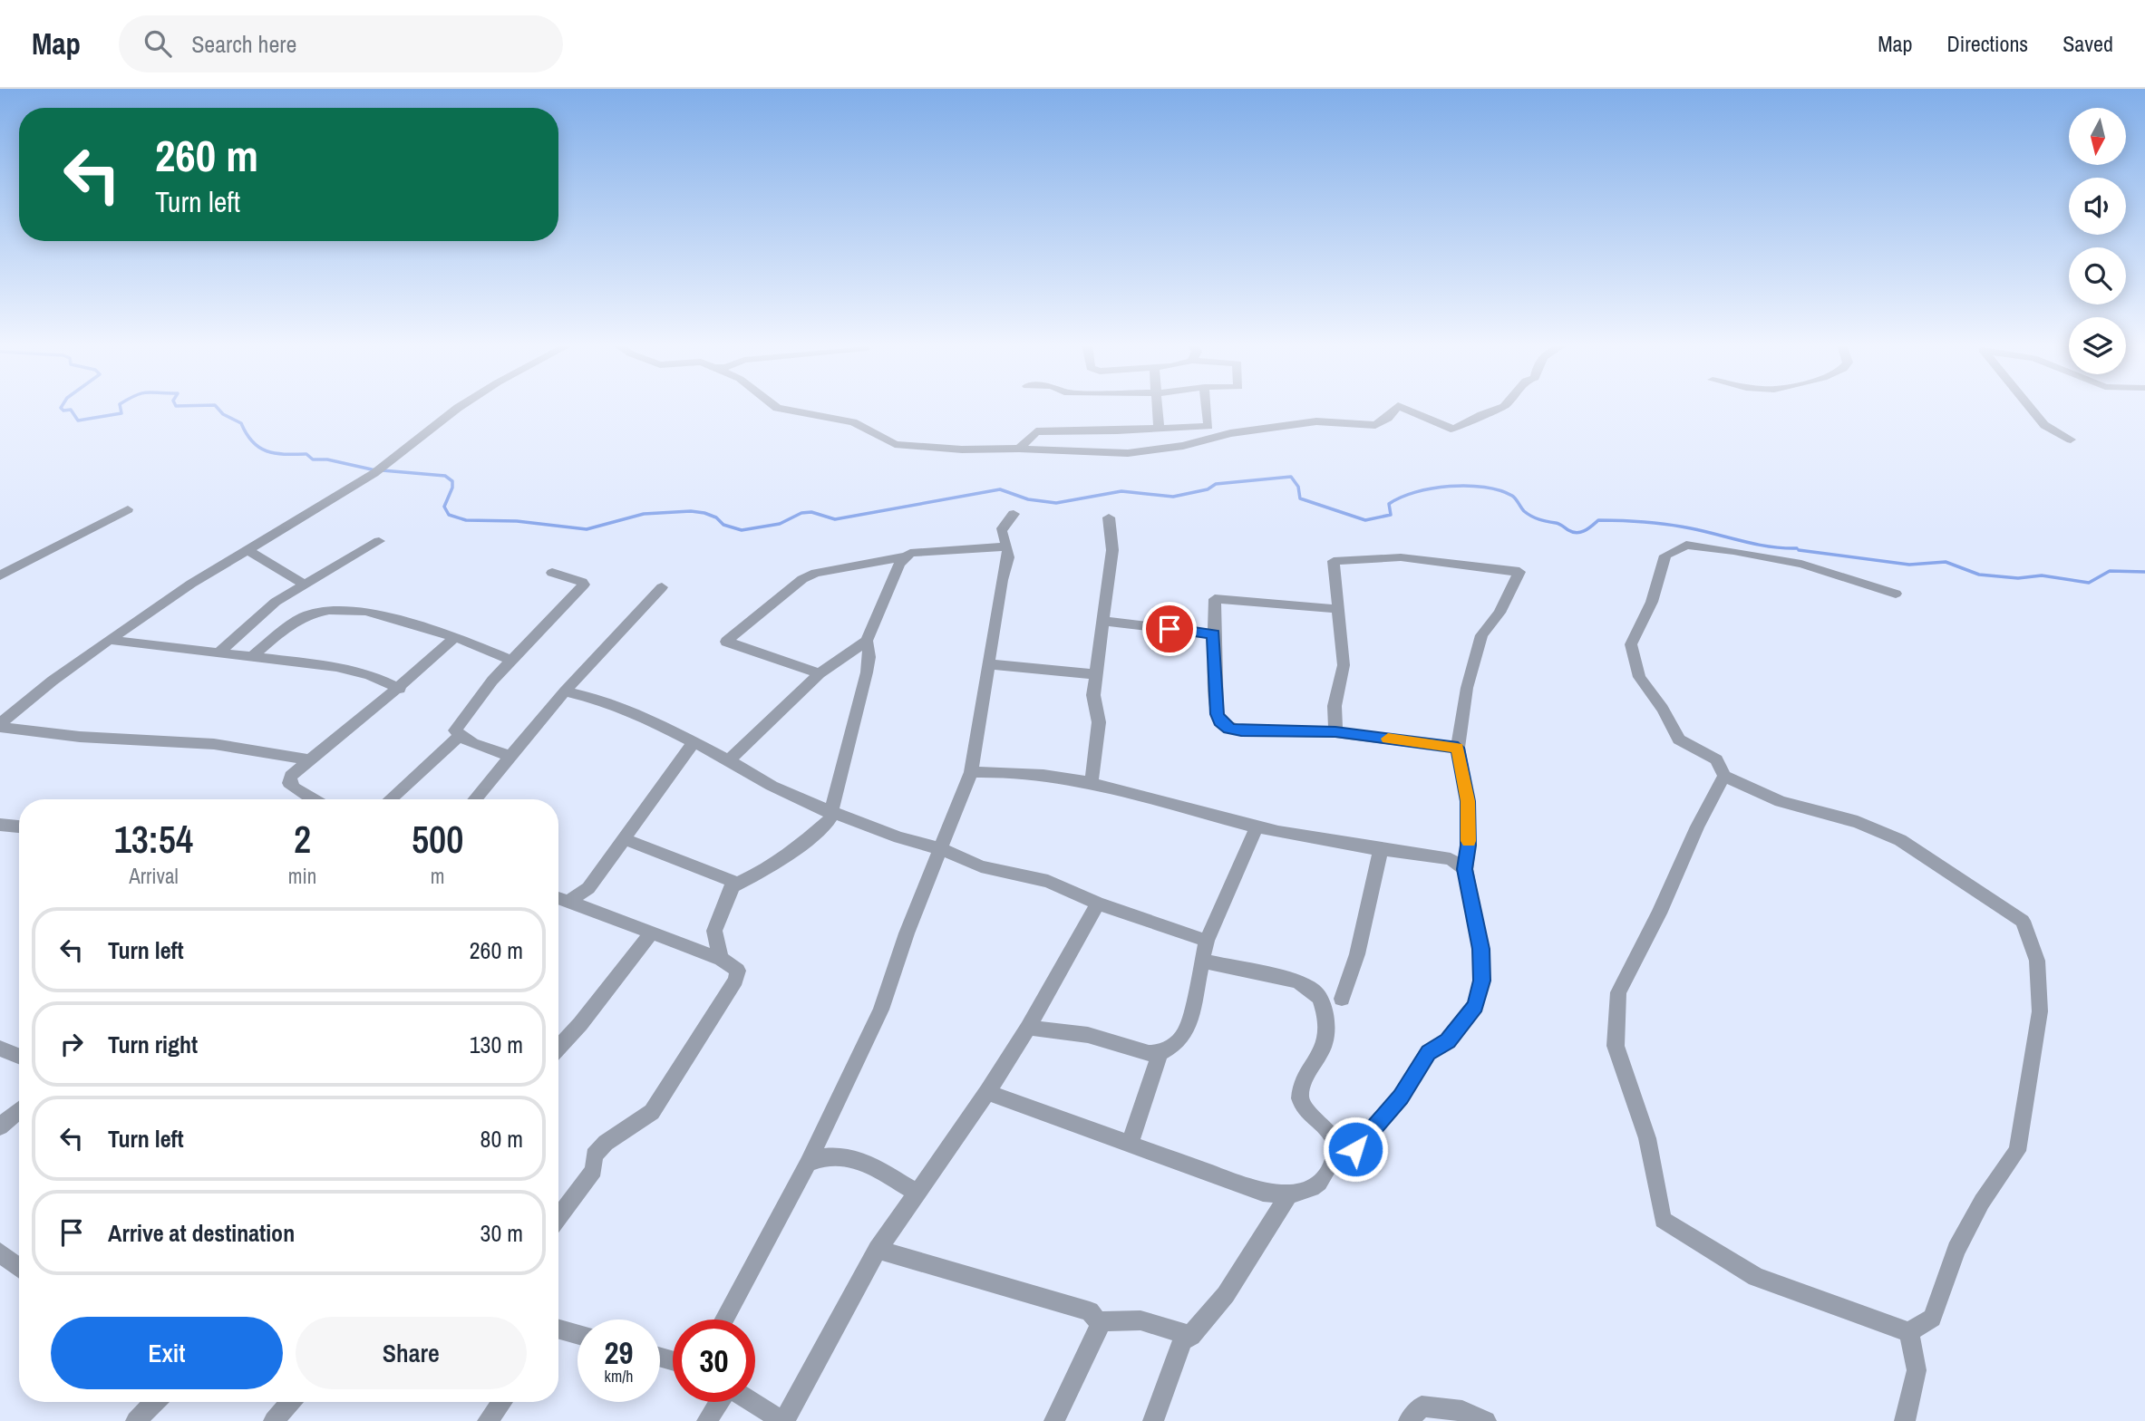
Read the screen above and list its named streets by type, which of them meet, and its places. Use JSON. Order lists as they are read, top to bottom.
{
  "north": "bottom",
  "page": {
    "header": "Map",
    "search": "Search here",
    "nav": ["Map", "Directions", "Saved"],
    "turn": ["260 m", "Turn left"],
    "eta": [
      "13:54",
      "Arrival",
      "2",
      "min",
      "500",
      "m"
    ],
    "list": [
      {
        "name": "Turn left",
        "value": "260 m"
      },
      {
        "name": "Turn right",
        "value": "130 m"
      },
      {
        "name": "Turn left",
        "value": "80 m"
      },
      {
        "name": "Arrive at destination",
        "value": "30 m"
      }
    ],
    "buttons": ["Exit", "Share"],
    "speed": "29 km/h",
    "limit": "30"
  }
}
